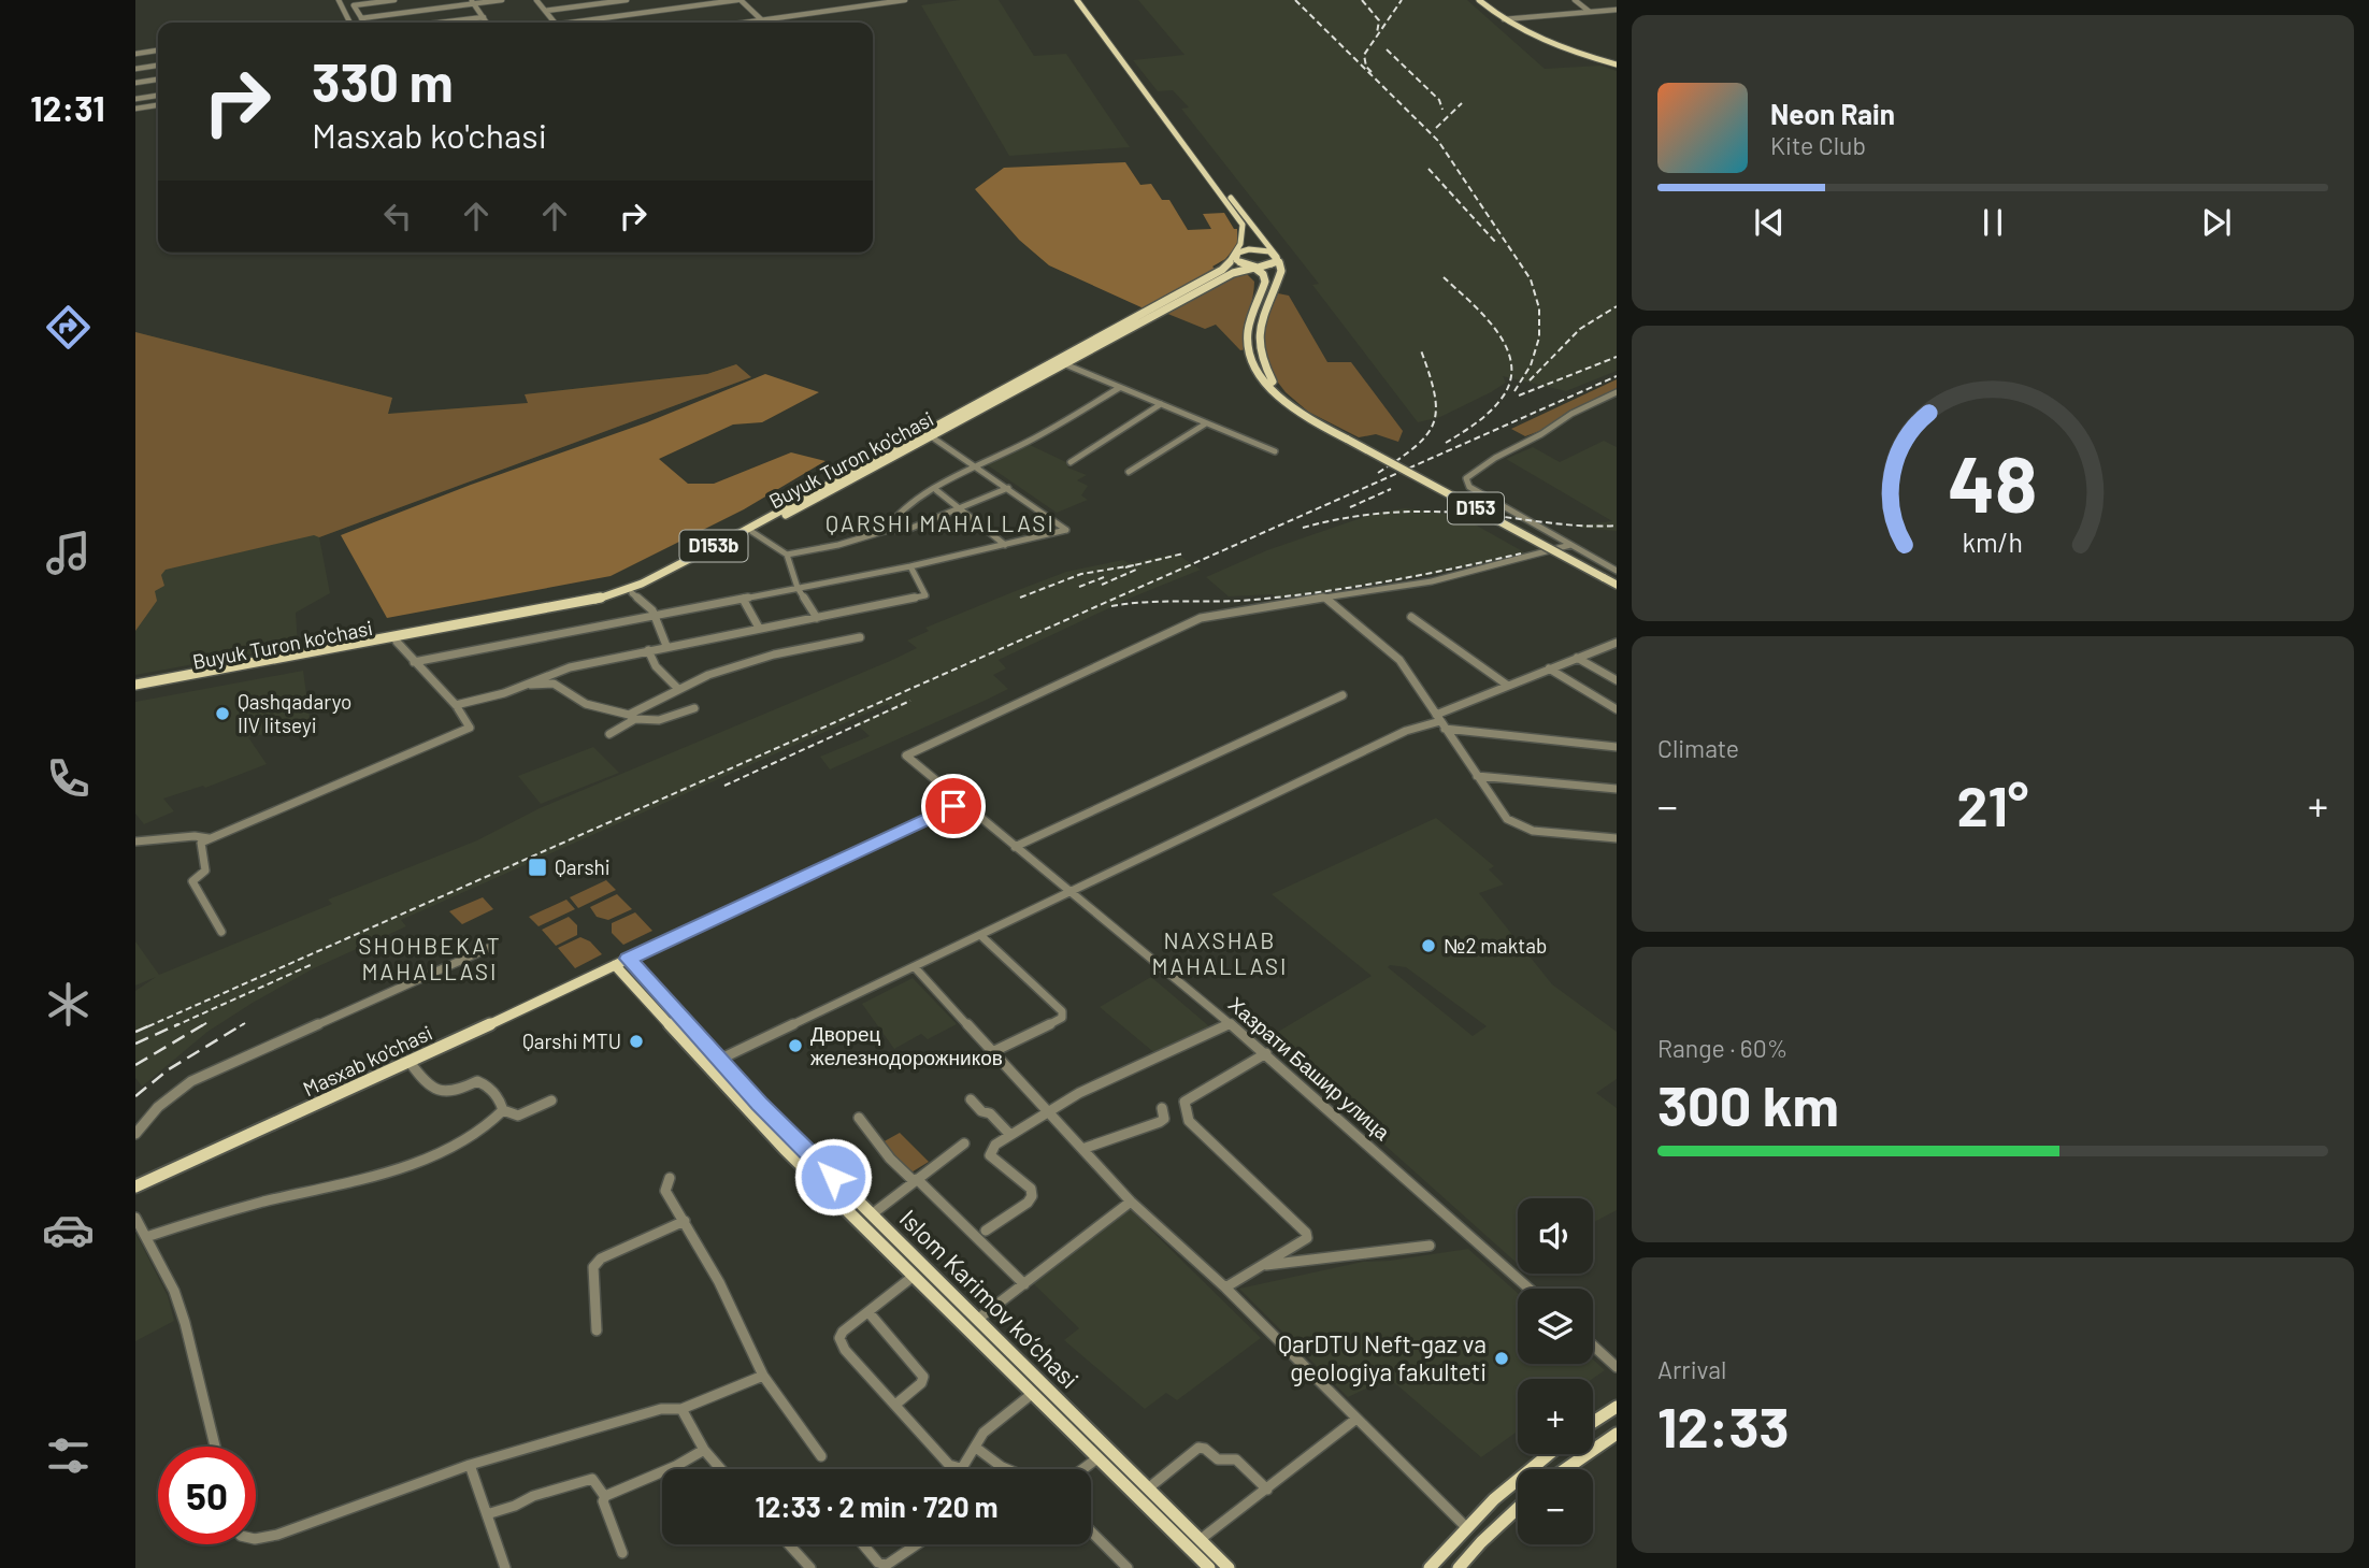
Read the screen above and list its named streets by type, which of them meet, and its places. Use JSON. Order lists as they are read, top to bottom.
{
  "streets": {
    "main road": [
      "Buyuk Turon ko'chasi",
      "D153",
      "D153b",
      "Masxab ko'chasi",
      "Islom Karimov ko‘chasi"
    ],
    "street": ["Хазрати Башир улица"]
  },
  "crossings": [
    ["Buyuk Turon ko'chasi", "D153"],
    ["Masxab ko'chasi", "Islom Karimov ko‘chasi"]
  ],
  "districts": ["QARSHI MAHALLASI", "NAXSHAB MAHALLASI", "SHOHBEKAT MAHALLASI"],
  "places": {
    "other": [
      "Qashqadaryo IIV litseyi",
      "№2 maktab",
      "Qarshi MTU",
      "Дворец железнодорожников",
      "QarDTU Neft-gaz va geologiya fakulteti"
    ],
    "transit": ["Qarshi"]
  },
  "page": {
    "tabs": "12:31",
    "turn": ["330 m", "Masxab ko'chasi"],
    "song": ["Neon Rain", "Kite Club"],
    "tile": [
      "Climate",
      ["Range · 60%", "300 km"],
      ["Arrival", "12:33"]
    ],
    "heat": ["−", "21°", "+"],
    "map_buttons": ["+", "−"],
    "limit": "50",
    "trip": "12:33 · 2 min · 720 m",
    "gauge": ["48", "km/h"]
  }
}
